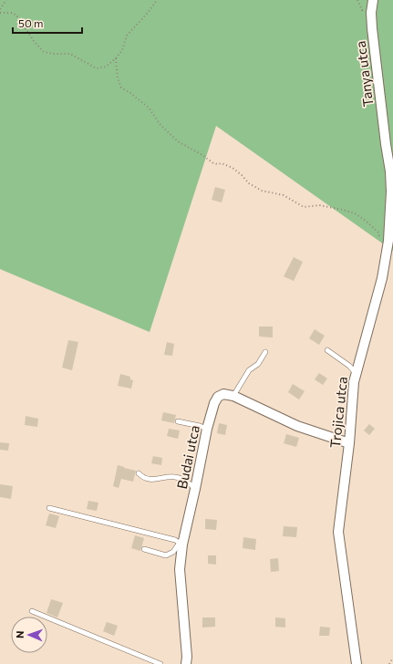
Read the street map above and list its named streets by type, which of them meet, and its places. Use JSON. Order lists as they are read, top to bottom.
{
  "streets": {
    "street": ["Tanya utca", "Trojica utca", "Budai utca"]
  },
  "crossings": [
    ["Tanya utca", "Trojica utca"]
  ],
  "scale_bar": "50 m",
  "north": "left"
}
